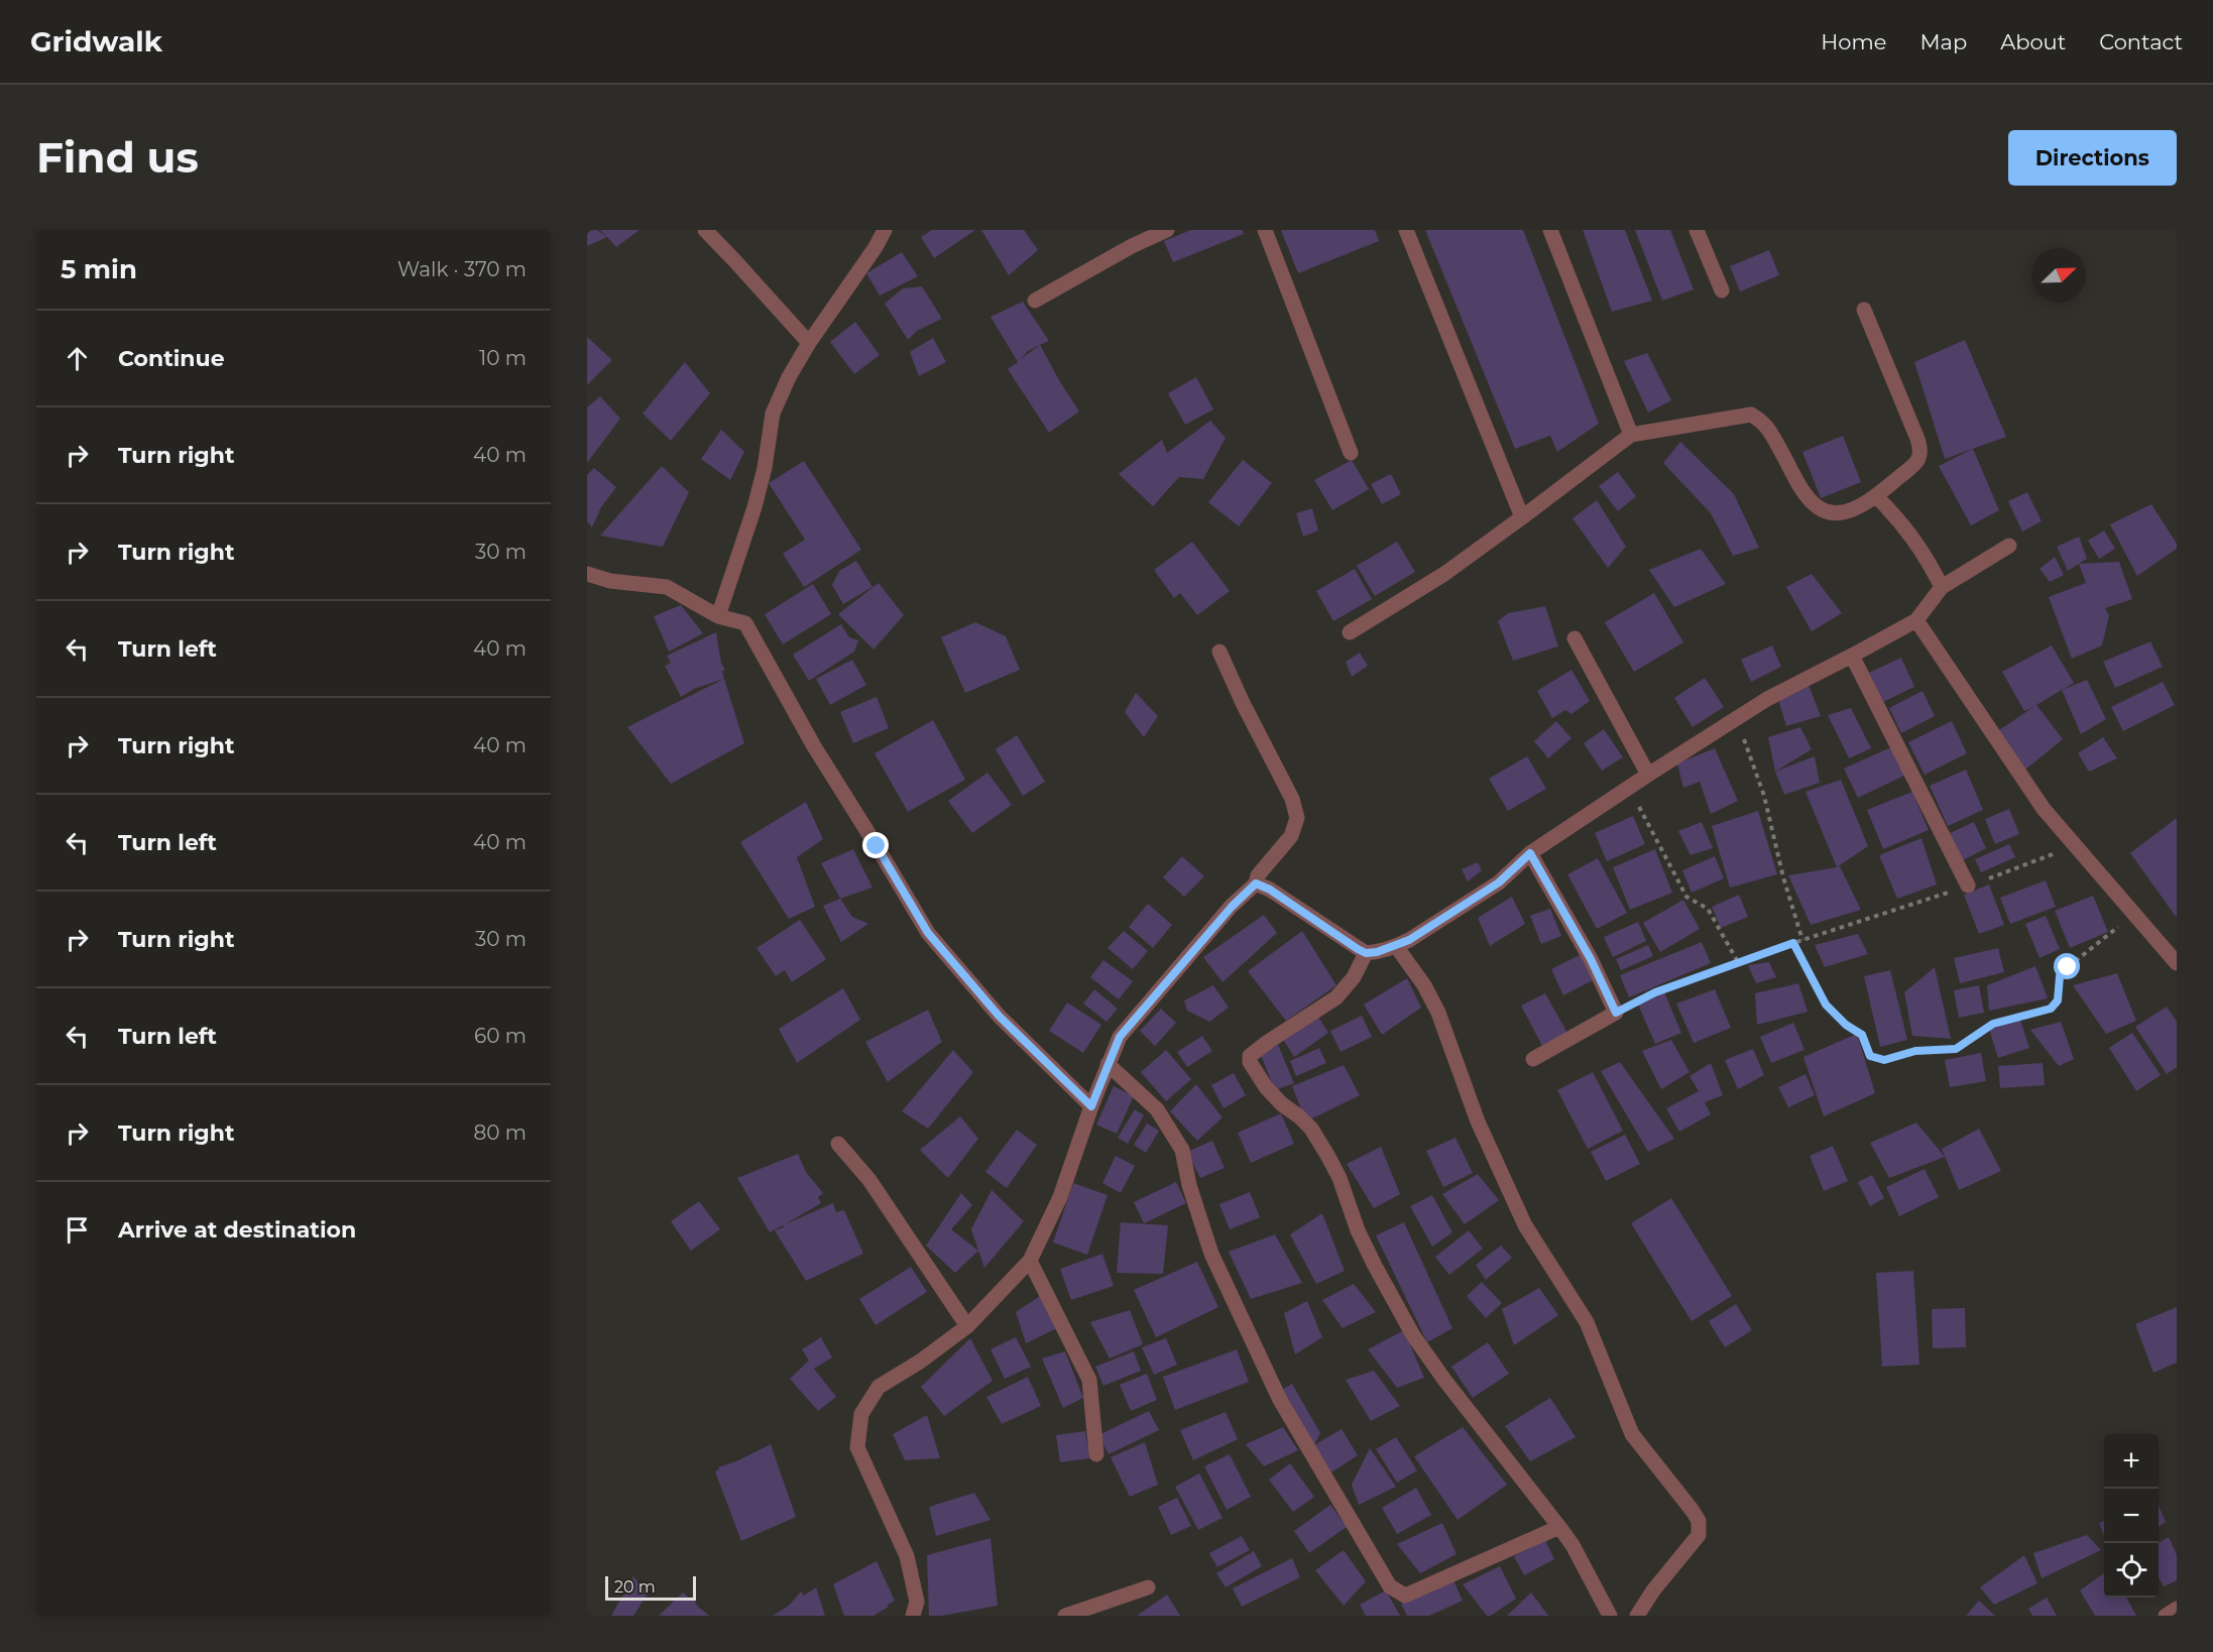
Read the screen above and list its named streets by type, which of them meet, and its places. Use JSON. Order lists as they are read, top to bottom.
{
  "scale_bar": "20 m",
  "north": "top right",
  "page": {
    "header": "Gridwalk",
    "nav": [
      "Home",
      "Map",
      "About",
      "Contact"
    ],
    "buttons": "Directions",
    "title": "Find us",
    "heading": ["5 min", "Walk · 370 m"],
    "list": [
      ["Continue", "10 m"],
      ["Turn right", "40 m"],
      ["Turn right", "30 m"],
      ["Turn left", "40 m"],
      ["Turn right", "40 m"],
      ["Turn left", "40 m"],
      ["Turn right", "30 m"],
      ["Turn left", "60 m"],
      ["Turn right", "80 m"],
      "Arrive at destination"
    ],
    "map_buttons": ["+", "−"],
    "scale": "20 m"
  }
}
